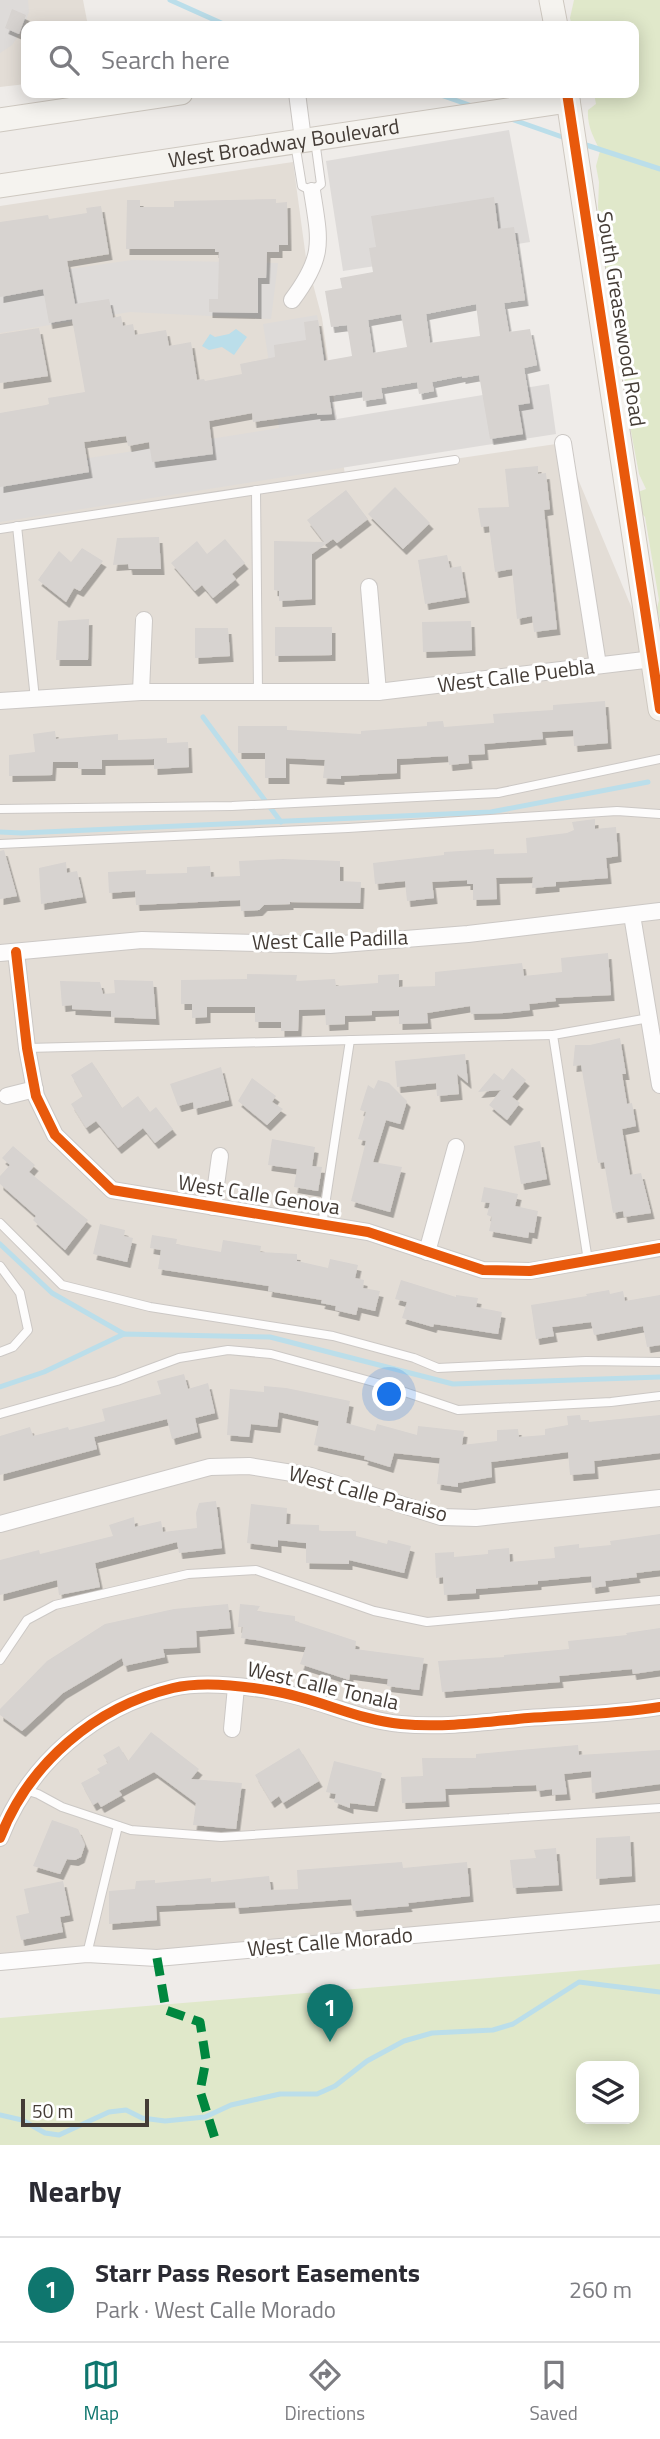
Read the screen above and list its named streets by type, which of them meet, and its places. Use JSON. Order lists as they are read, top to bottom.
{
  "streets": {
    "street": [
      "West Broadway Boulevard",
      "South Greasewood Road",
      "West Calle Puebla",
      "West Calle Padilla",
      "West Calle Genova",
      "West Calle Paraiso",
      "West Calle Tonala",
      "West Calle Morado"
    ]
  },
  "crossings": [
    ["South Greasewood Road", "West Calle Puebla"],
    ["West Calle Padilla", "West Calle Genova"]
  ],
  "scale_bar": "50 m",
  "page": {
    "search": "Search here",
    "pins": "1",
    "scale": "50 m",
    "heading": "Nearby",
    "list": [
      {
        "mark": "1",
        "name": "Starr Pass Resort Easements",
        "note": "Park · West Calle Morado",
        "value": "260 m"
      }
    ],
    "nav": ["Map", "Directions", "Saved"]
  }
}
